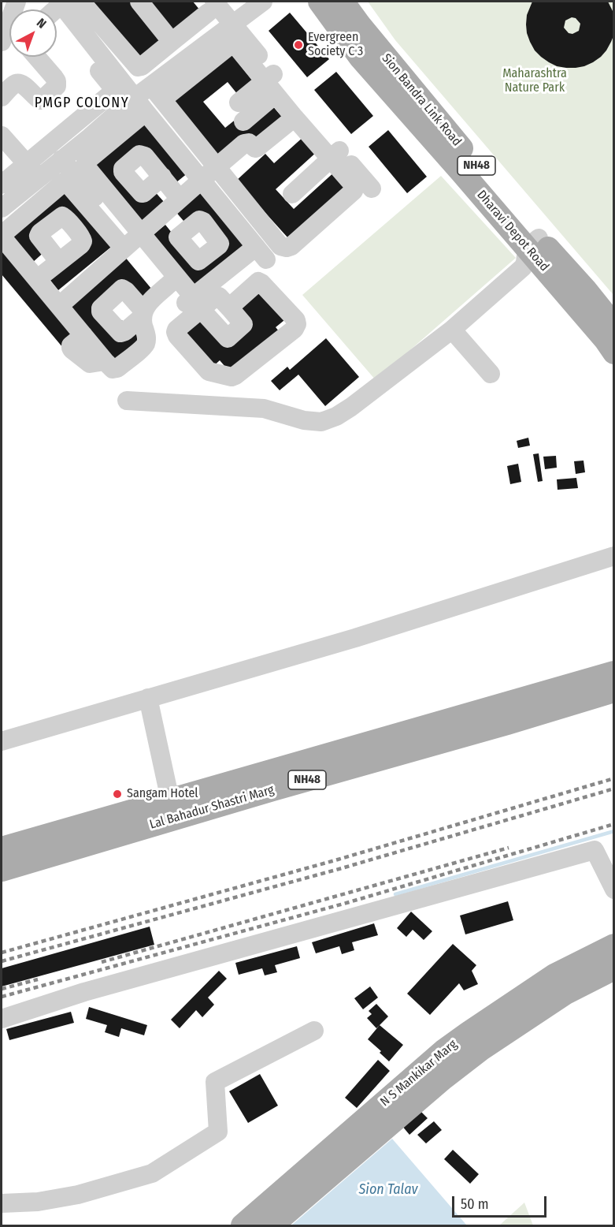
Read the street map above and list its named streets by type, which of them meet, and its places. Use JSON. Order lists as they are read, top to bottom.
{
  "streets": {
    "main road": [
      "Sion Bandra Link Road",
      "NH48",
      "Dharavi Depot Road",
      "Lal Bahadur Shastri Marg",
      "N S Mankikar Marg"
    ]
  },
  "crossings": [
    ["Sion Bandra Link Road", "Dharavi Depot Road"]
  ],
  "districts": ["PMGP COLONY"],
  "water": ["Sion Talav"],
  "parks": ["Maharashtra Nature Park"],
  "places": ["Evergreen Society C 3", "Sangam Hotel"],
  "scale_bar": "50 m",
  "north": "top right"
}
